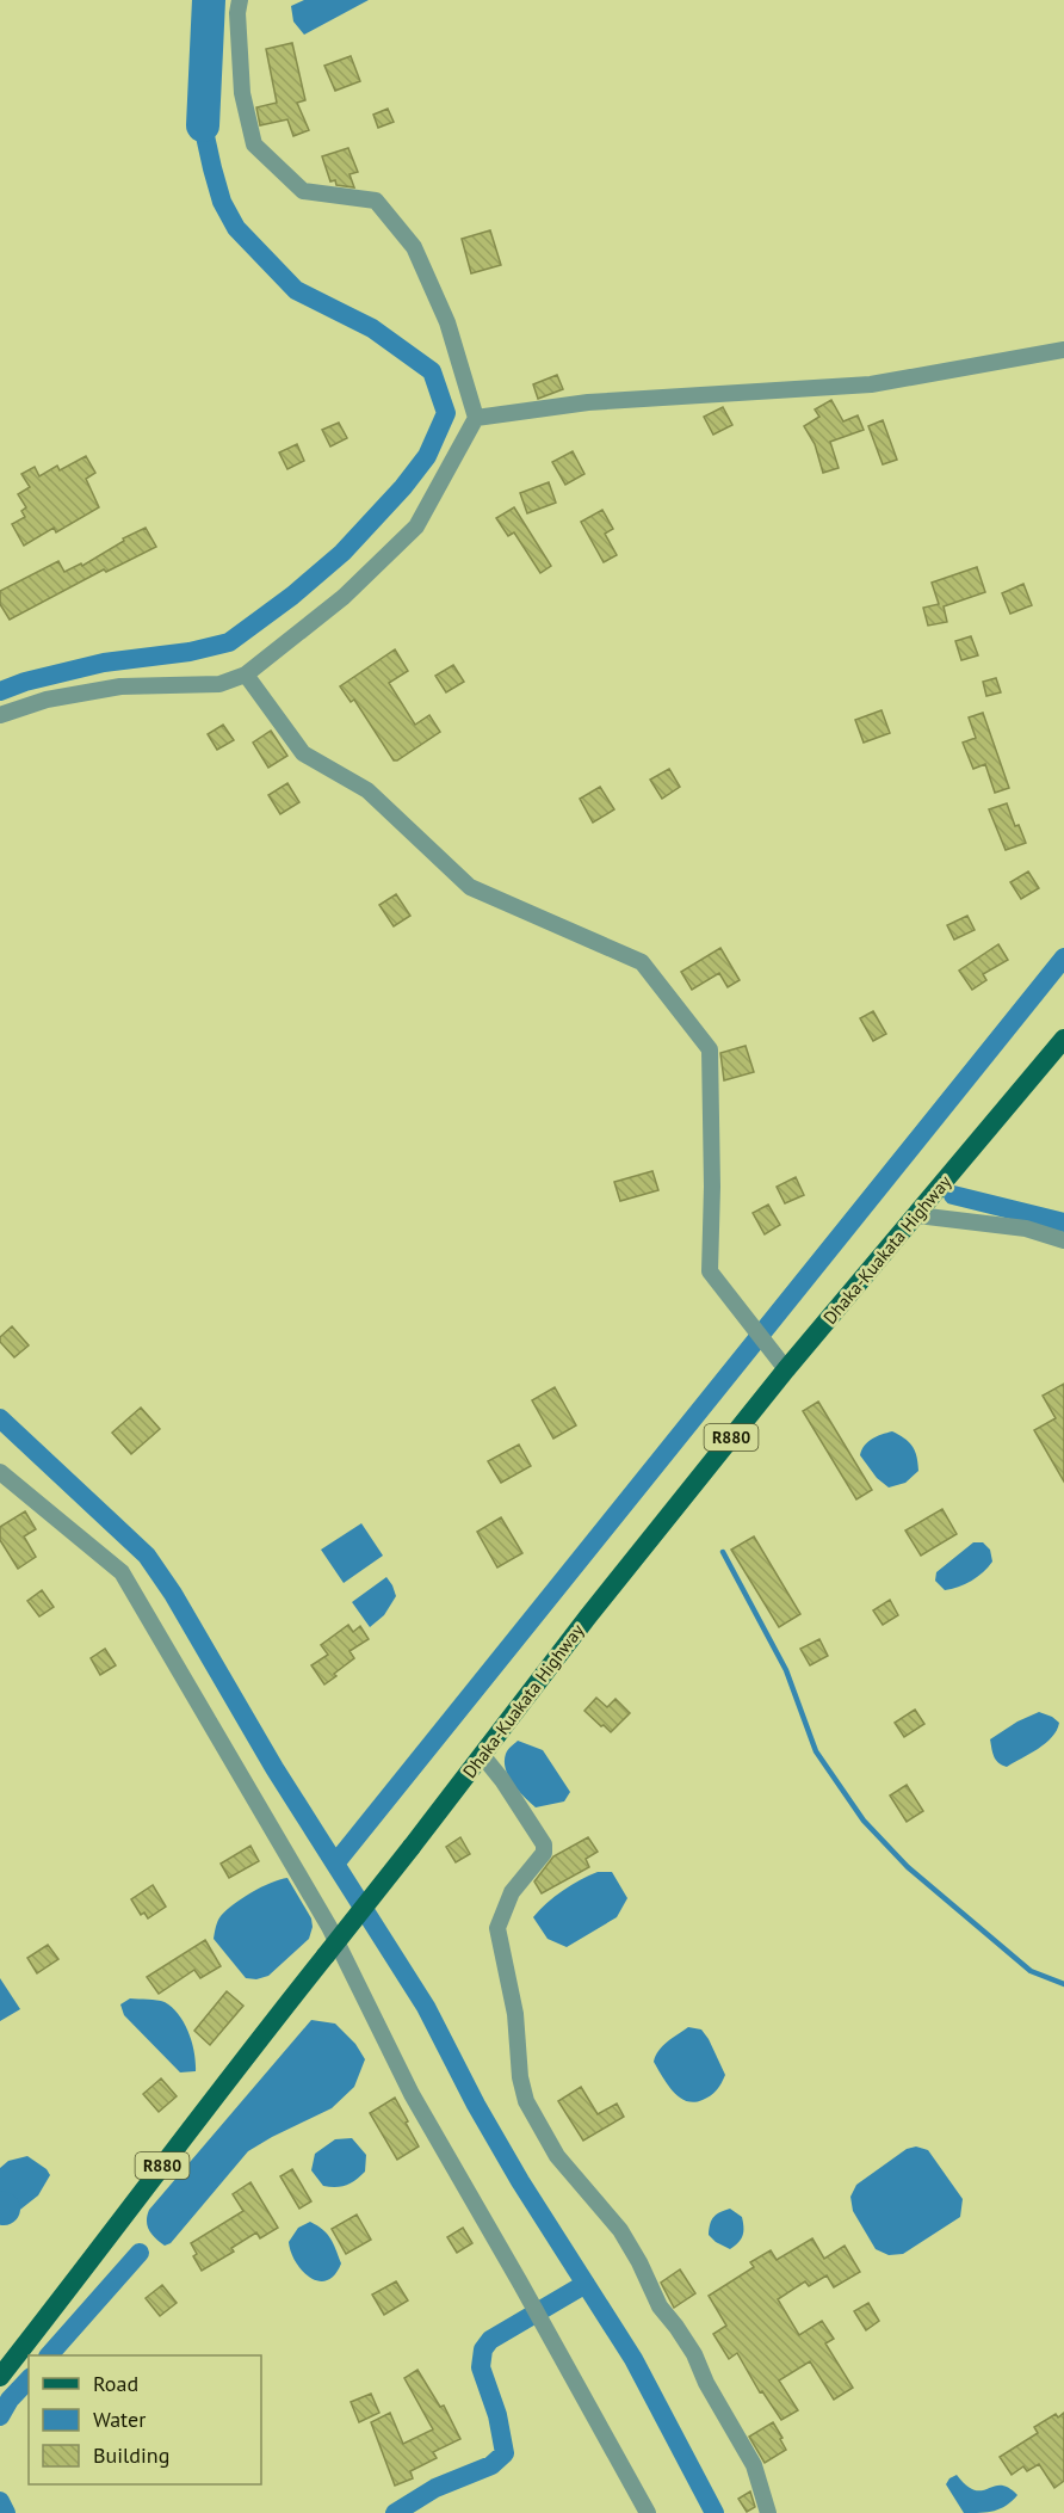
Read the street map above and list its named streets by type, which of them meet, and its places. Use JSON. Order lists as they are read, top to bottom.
{
  "streets": {
    "main road": ["Dhaka-Kuakata Highway", "R880"]
  },
  "legend": ["Road", "Water", "Building"]
}
